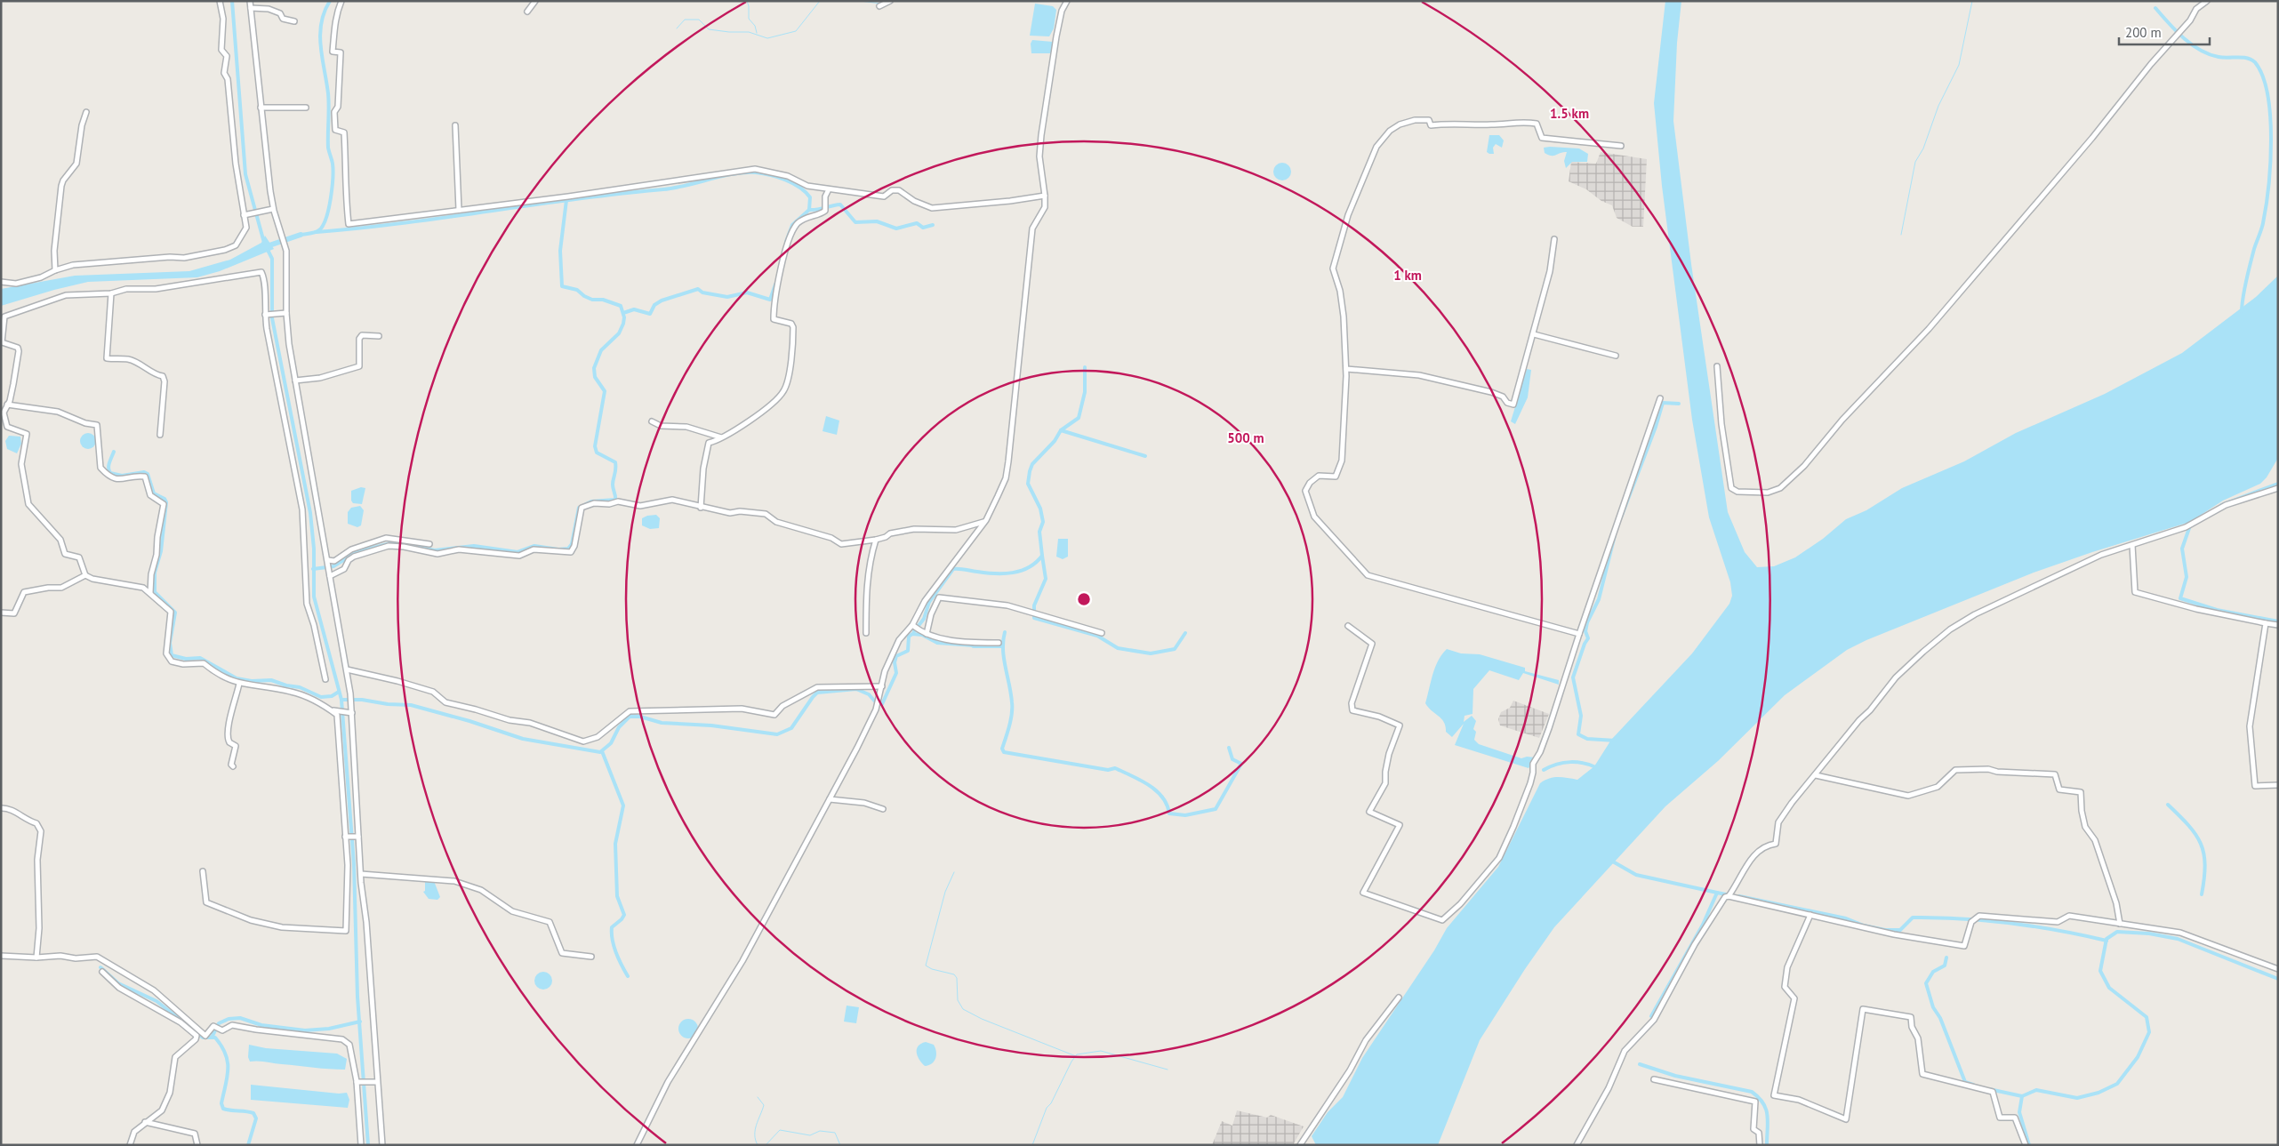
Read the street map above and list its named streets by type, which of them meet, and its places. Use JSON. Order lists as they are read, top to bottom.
{
  "scale_bar": "200 m",
  "rings": ["1.5 km", "1 km", "500 m"]
}
